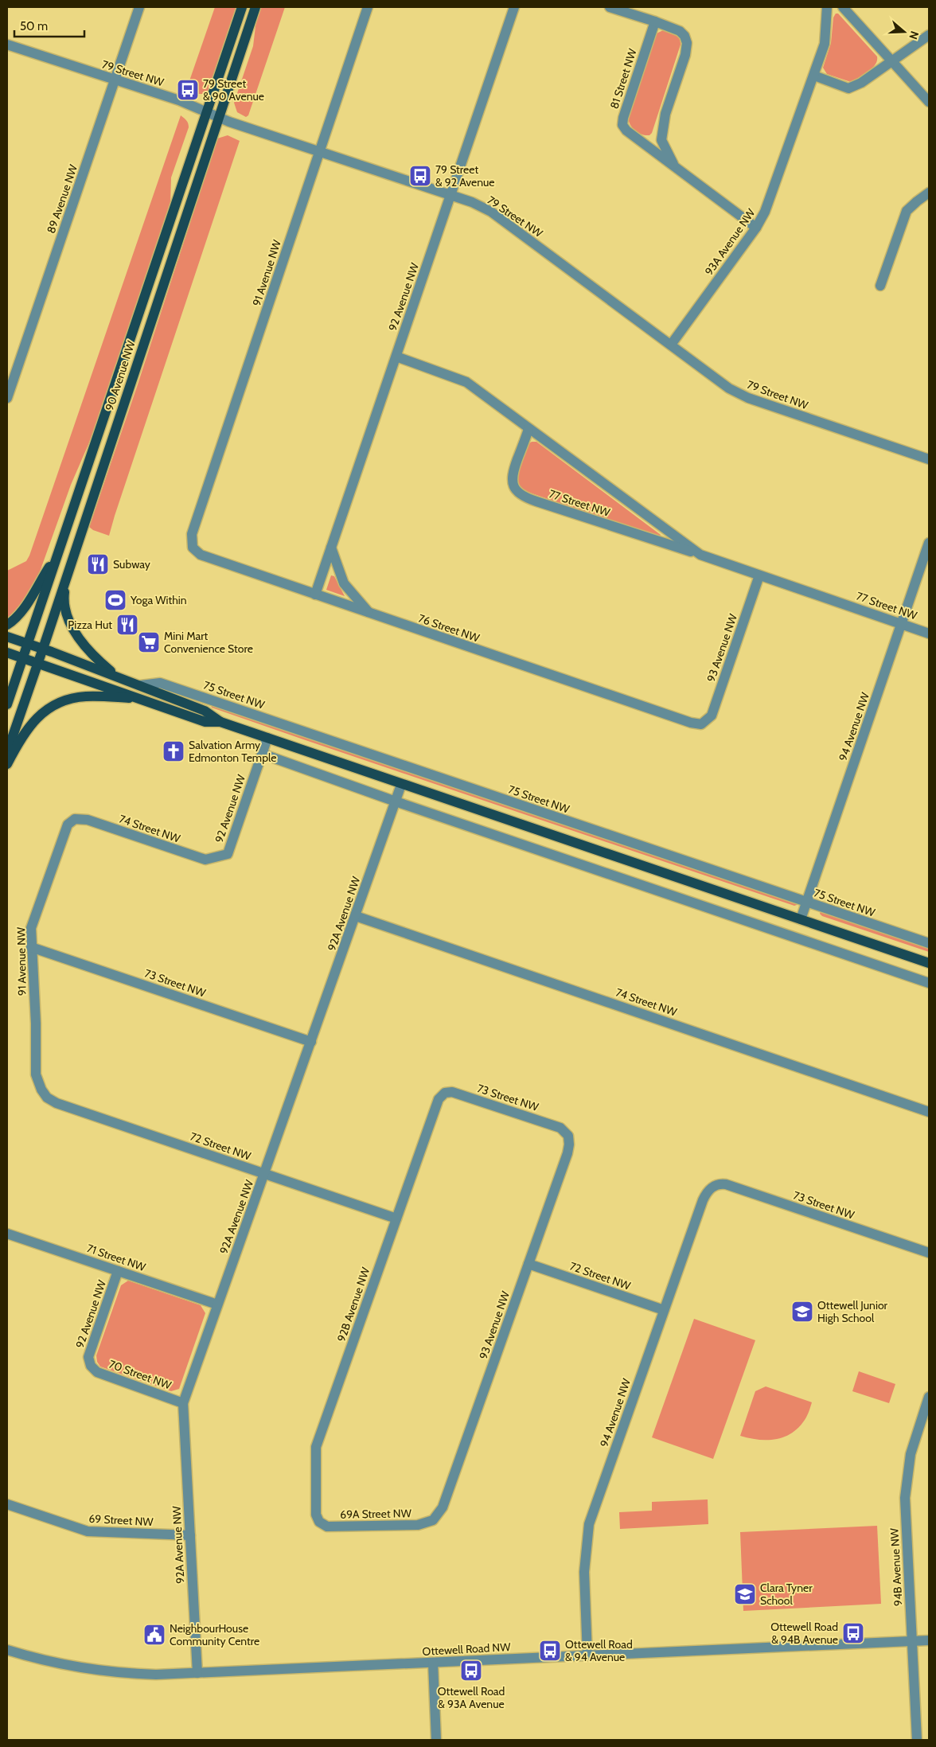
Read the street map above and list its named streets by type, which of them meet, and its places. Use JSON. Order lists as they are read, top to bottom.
{
  "streets": {
    "main road": ["90 Avenue NW", "75 Street NW"],
    "street": [
      "79 Street NW",
      "81 Street NW",
      "89 Avenue NW",
      "93A Avenue NW",
      "91 Avenue NW",
      "92 Avenue NW",
      "77 Street NW",
      "76 Street NW",
      "93 Avenue NW",
      "94 Avenue NW",
      "74 Street NW",
      "92A Avenue NW",
      "73 Street NW",
      "72 Street NW",
      "71 Street NW",
      "92B Avenue NW",
      "70 Street NW",
      "69A Street NW",
      "69 Street NW",
      "94B Avenue NW",
      "Ottewell Road NW"
    ]
  },
  "crossings": [
    ["79 Street NW", "89 Avenue NW"],
    ["79 Street NW", "93A Avenue NW"],
    ["79 Street NW", "91 Avenue NW"],
    ["79 Street NW", "92 Avenue NW"],
    ["79 Street NW", "90 Avenue NW"],
    ["81 Street NW", "93A Avenue NW"],
    ["91 Avenue NW", "76 Street NW"],
    ["91 Avenue NW", "74 Street NW"],
    ["91 Avenue NW", "73 Street NW"],
    ["91 Avenue NW", "72 Street NW"],
    ["92 Avenue NW", "77 Street NW"],
    ["92 Avenue NW", "76 Street NW"],
    ["92 Avenue NW", "75 Street NW"],
    ["92 Avenue NW", "74 Street NW"],
    ["92 Avenue NW", "71 Street NW"],
    ["92 Avenue NW", "70 Street NW"],
    ["90 Avenue NW", "75 Street NW"],
    ["77 Street NW", "93 Avenue NW"],
    ["77 Street NW", "94 Avenue NW"],
    ["76 Street NW", "93 Avenue NW"],
    ["93 Avenue NW", "73 Street NW"],
    ["93 Avenue NW", "72 Street NW"],
    ["93 Avenue NW", "69A Street NW"],
    ["75 Street NW", "94 Avenue NW"],
    ["75 Street NW", "92A Avenue NW"],
    ["94 Avenue NW", "73 Street NW"],
    ["94 Avenue NW", "72 Street NW"],
    ["94 Avenue NW", "Ottewell Road NW"],
    ["74 Street NW", "92A Avenue NW"],
    ["92A Avenue NW", "73 Street NW"],
    ["92A Avenue NW", "72 Street NW"],
    ["92A Avenue NW", "71 Street NW"],
    ["92A Avenue NW", "70 Street NW"],
    ["92A Avenue NW", "69 Street NW"],
    ["92A Avenue NW", "Ottewell Road NW"],
    ["73 Street NW", "92B Avenue NW"],
    ["72 Street NW", "92B Avenue NW"],
    ["92B Avenue NW", "69A Street NW"],
    ["94B Avenue NW", "Ottewell Road NW"]
  ],
  "places": {
    "bus stop": [
      "79 Street & 90 Avenue",
      "79 Street & 92 Avenue",
      "Ottewell Road & 94B Avenue",
      "Ottewell Road & 94 Avenue",
      "Ottewell Road & 93A Avenue"
    ],
    "restaurant": ["Subway", "Pizza Hut"],
    "sports": ["Yoga Within"],
    "supermarket": ["Mini Mart Convenience Store"],
    "church": ["Salvation Army Edmonton Temple"],
    "school or university": ["Ottewell Junior High School", "Clara Tyner School"],
    "public building": ["NeighbourHouse Community Centre"]
  },
  "scale_bar": "50 m",
  "north": "right"
}
